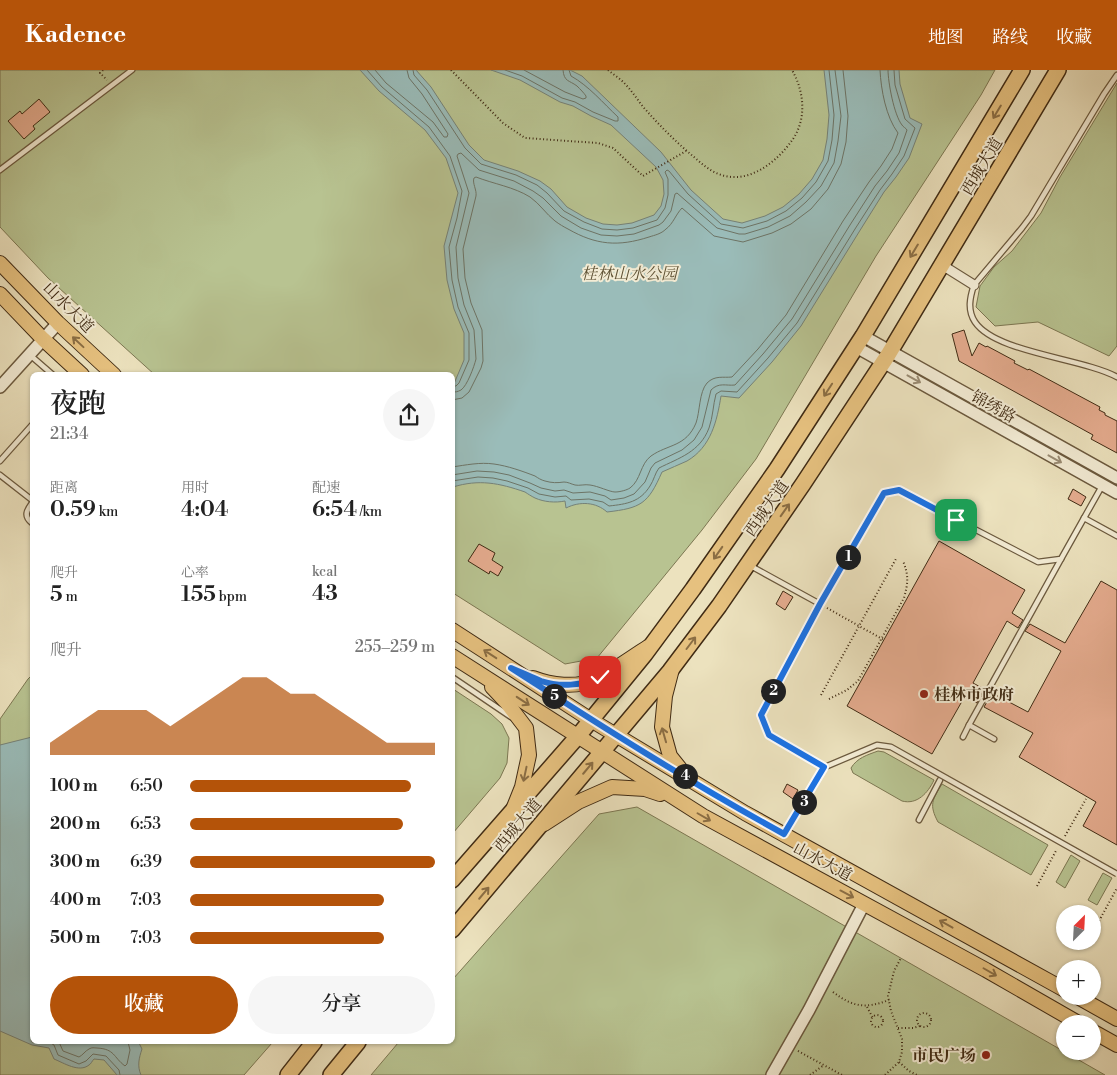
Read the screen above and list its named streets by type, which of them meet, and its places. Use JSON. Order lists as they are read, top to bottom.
{
  "streets": {
    "highway": ["西城大道"],
    "main road": ["山水大道"],
    "street": ["锦绣路"]
  },
  "crossings": [
    ["西城大道", "山水大道"],
    ["西城大道", "锦绣路"]
  ],
  "parks": ["桂林山水公园"],
  "places": ["桂林市政府", "市民广场"],
  "north": "top right",
  "page": {
    "header": "Kadence",
    "nav": ["地图", "路线", "收藏"],
    "heading": ["夜跑", "21:34"],
    "stats": [
      ["距离", "0.59 km"],
      ["用时", "4:04"],
      ["配速", "6:54 /km"],
      ["爬升", "5 m"],
      ["心率", "155 bpm"],
      ["kcal", "43"]
    ],
    "pins": [
      "1",
      "2",
      "5",
      "4",
      "3"
    ],
    "chart": ["爬升", "255–259 m"],
    "list": [
      {
        "name": "100 m",
        "note": "6:50"
      },
      {
        "name": "200 m",
        "note": "6:53"
      },
      {
        "name": "300 m",
        "note": "6:39"
      },
      {
        "name": "400 m",
        "note": "7:03"
      },
      {
        "name": "500 m",
        "note": "7:03"
      }
    ],
    "map_buttons": ["+", "−"],
    "buttons": ["收藏", "分享"]
  }
}
